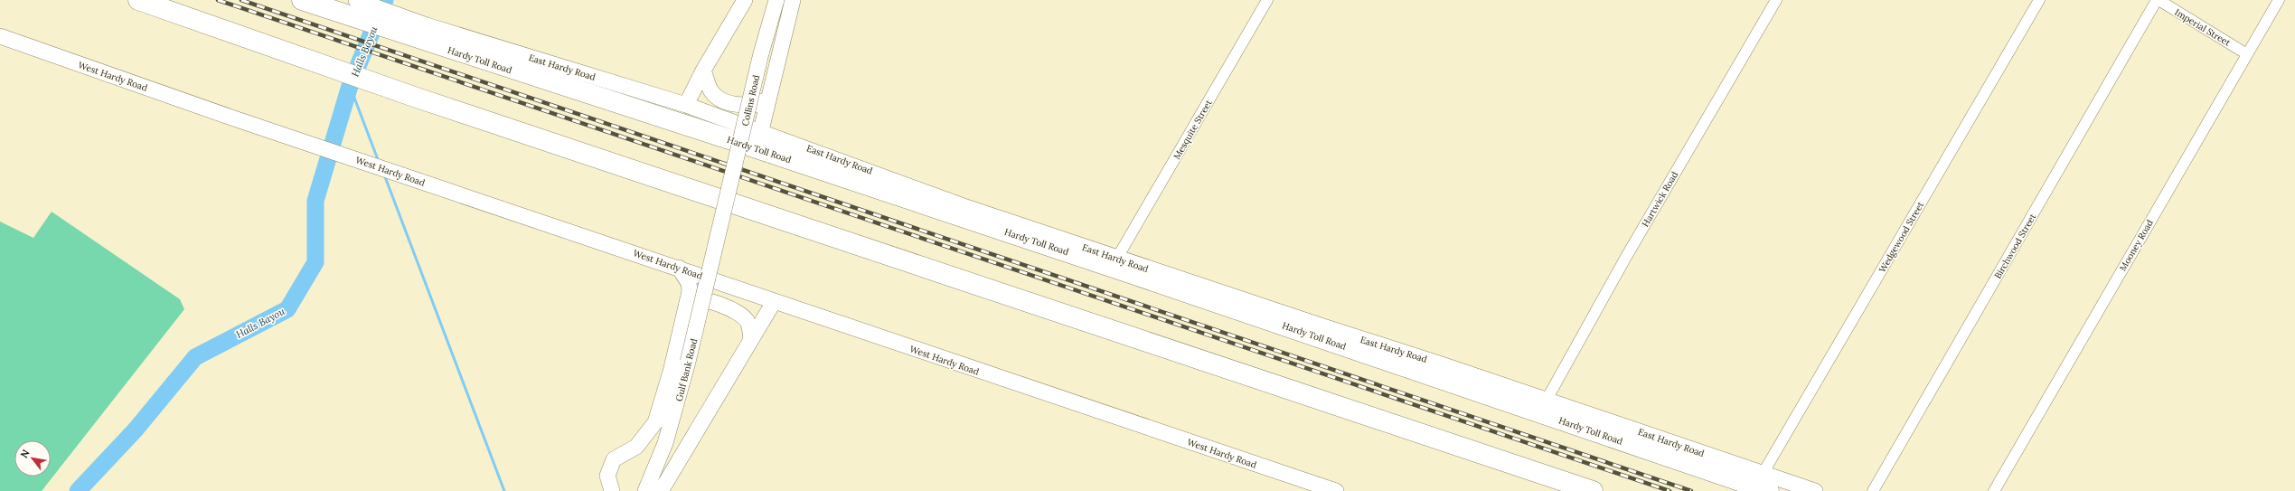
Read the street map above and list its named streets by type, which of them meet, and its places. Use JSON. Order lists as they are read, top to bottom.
{
  "streets": {
    "highway": ["Hardy Toll Road"],
    "main road": [
      "East Hardy Road",
      "West Hardy Road",
      "Collins Road",
      "Gulf Bank Road"
    ],
    "street": [
      "Imperial Street",
      "Mesquite Street",
      "Hartwick Road",
      "Wedgewood Street",
      "Mooney Road",
      "Birchwood Street"
    ]
  },
  "crossings": [
    ["Imperial Street", "Mooney Road"],
    ["Imperial Street", "Birchwood Street"],
    ["Hardy Toll Road", "East Hardy Road"],
    ["Hardy Toll Road", "Wedgewood Street"],
    ["East Hardy Road", "Mesquite Street"],
    ["East Hardy Road", "Hartwick Road"],
    ["East Hardy Road", "Wedgewood Street"],
    ["Collins Road", "Gulf Bank Road"]
  ],
  "water": ["Halls Bayou"],
  "north": "top left"
}
